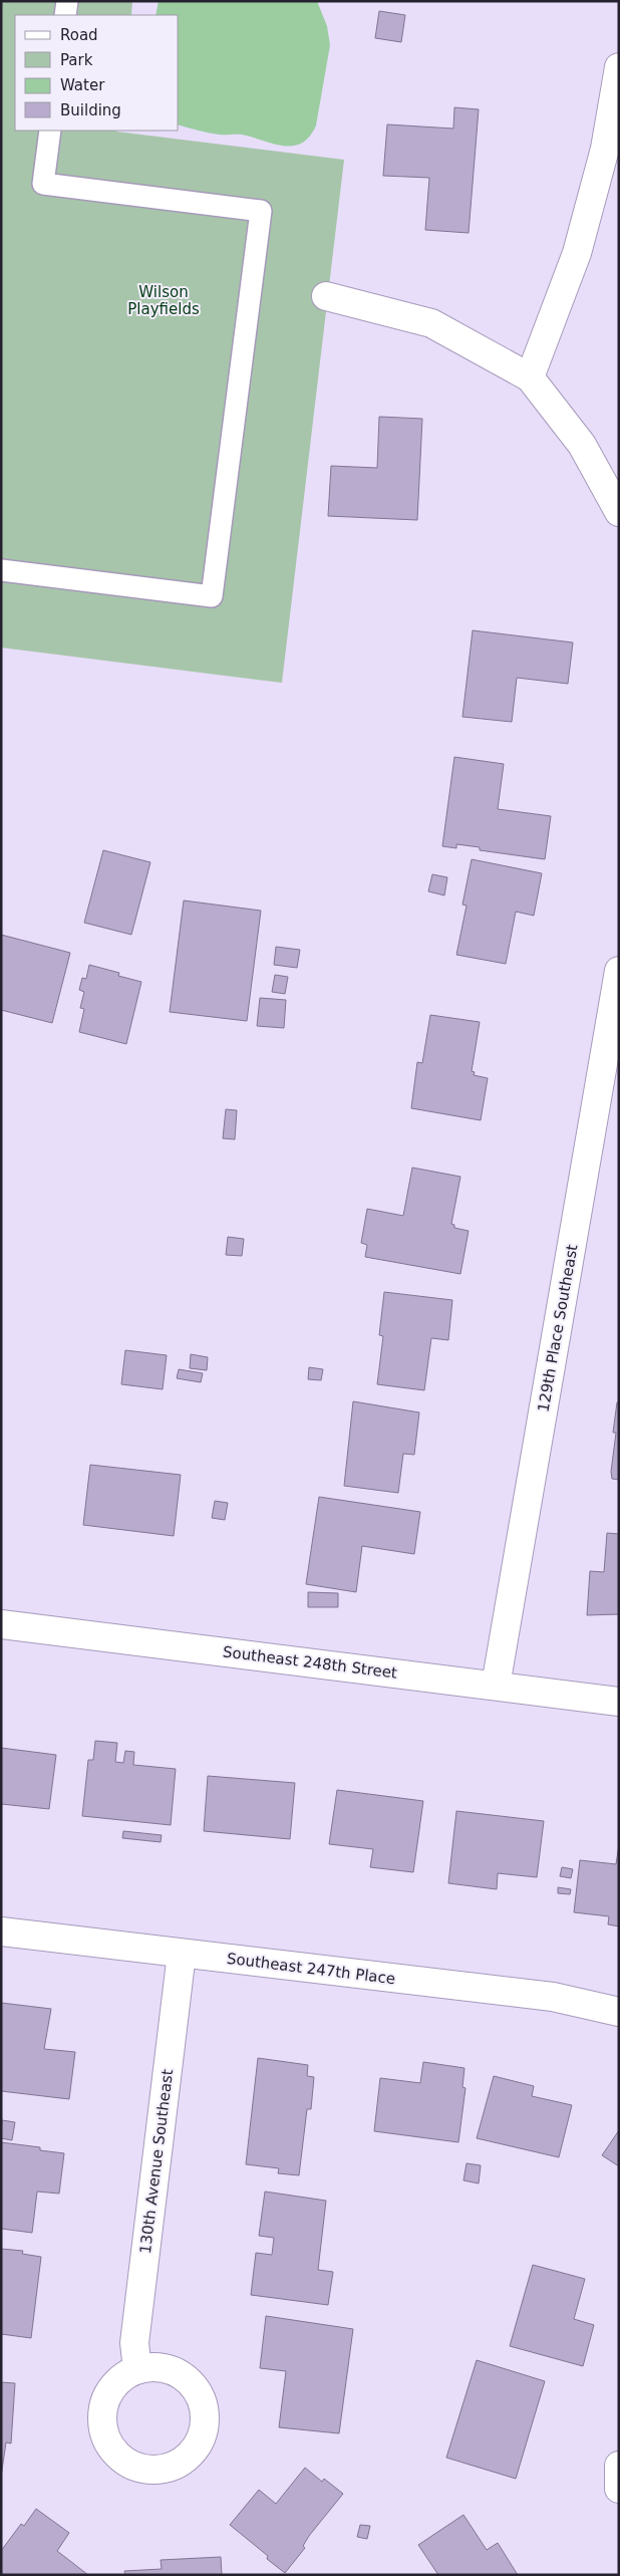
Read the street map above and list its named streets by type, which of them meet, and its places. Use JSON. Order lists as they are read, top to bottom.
{
  "streets": {
    "street": [
      "129th Place Southeast",
      "Southeast 248th Street",
      "Southeast 247th Place",
      "130th Avenue Southeast"
    ]
  },
  "crossings": [
    ["129th Place Southeast", "Southeast 248th Street"],
    ["Southeast 247th Place", "130th Avenue Southeast"]
  ],
  "parks": ["Wilson Playfields"],
  "legend": [
    "Road",
    "Park",
    "Water",
    "Building"
  ]
}
